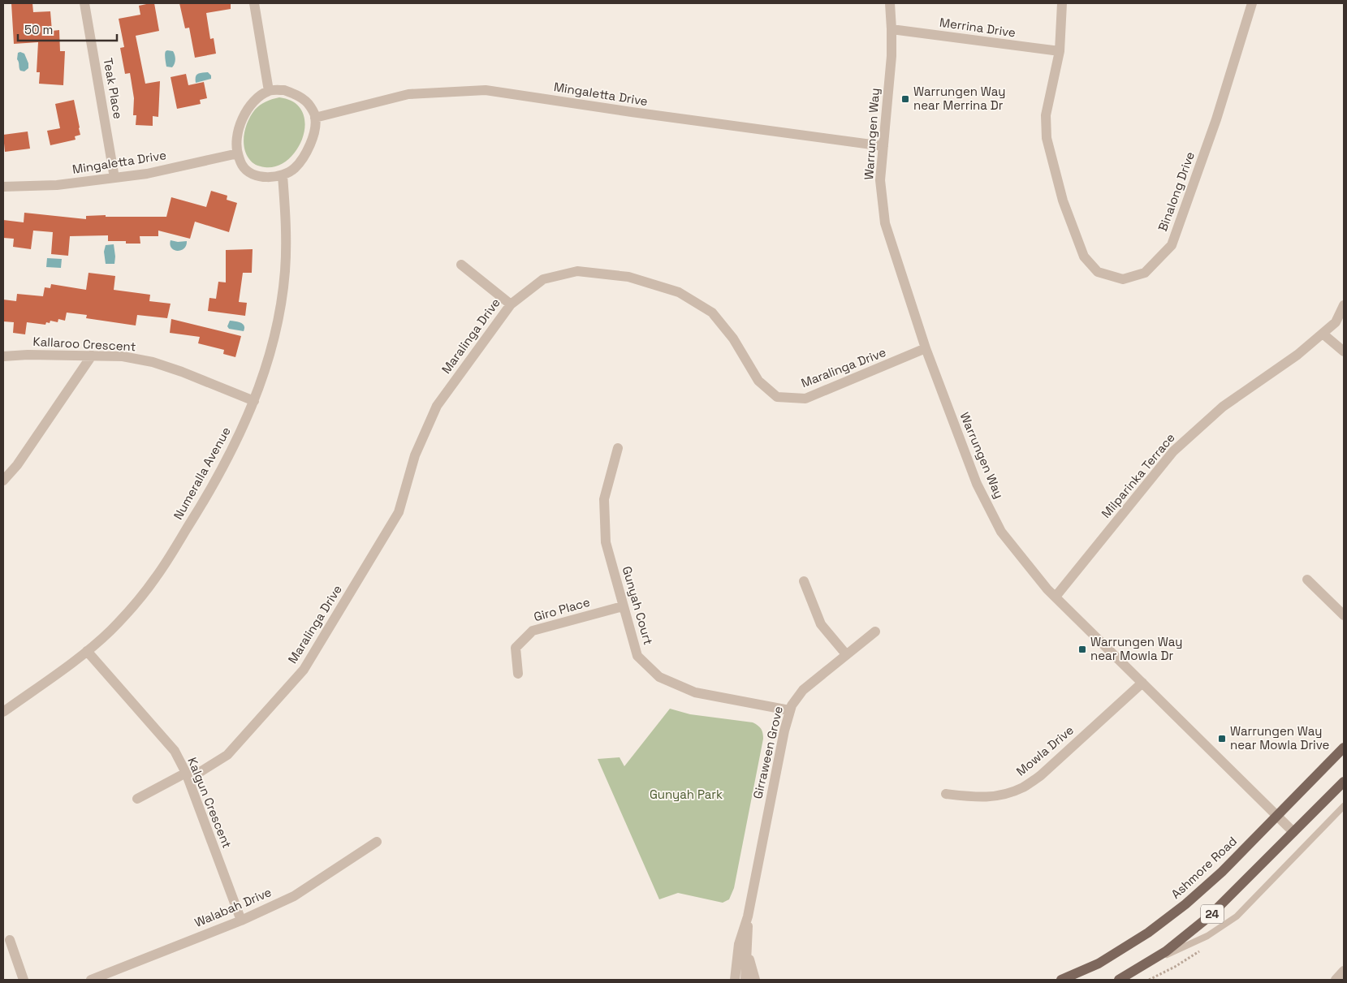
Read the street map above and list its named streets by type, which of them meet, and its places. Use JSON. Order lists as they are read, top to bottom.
{
  "streets": {
    "main road": ["Ashmore Road", "24"],
    "street": [
      "Merrina Drive",
      "Teak Place",
      "Mingaletta Drive",
      "Warrungen Way",
      "Binalong Drive",
      "Maralinga Drive",
      "Kallaroo Crescent",
      "Numeralla Avenue",
      "Milparinka Terrace",
      "Gunyah Court",
      "Giro Place",
      "Mowla Drive",
      "Girraween Grove",
      "Kalgun Crescent",
      "Walabah Drive"
    ]
  },
  "crossings": [
    ["Merrina Drive", "Warrungen Way"],
    ["Merrina Drive", "Binalong Drive"],
    ["Teak Place", "Mingaletta Drive"],
    ["Mingaletta Drive", "Warrungen Way"],
    ["Mingaletta Drive", "Numeralla Avenue"],
    ["Warrungen Way", "Maralinga Drive"],
    ["Warrungen Way", "Milparinka Terrace"],
    ["Warrungen Way", "Mowla Drive"],
    ["Warrungen Way", "Ashmore Road"],
    ["Warrungen Way", "24"],
    ["Maralinga Drive", "Kalgun Crescent"],
    ["Kallaroo Crescent", "Numeralla Avenue"],
    ["Numeralla Avenue", "Kalgun Crescent"],
    ["Gunyah Court", "Giro Place"],
    ["Gunyah Court", "Girraween Grove"],
    ["Kalgun Crescent", "Walabah Drive"]
  ],
  "parks": ["Gunyah Park"],
  "places": {
    "transit": ["Warrungen Way near Merrina Dr", "Warrungen Way near Mowla Dr", "Warrungen Way near Mowla Drive"]
  },
  "scale_bar": "50 m"
}
